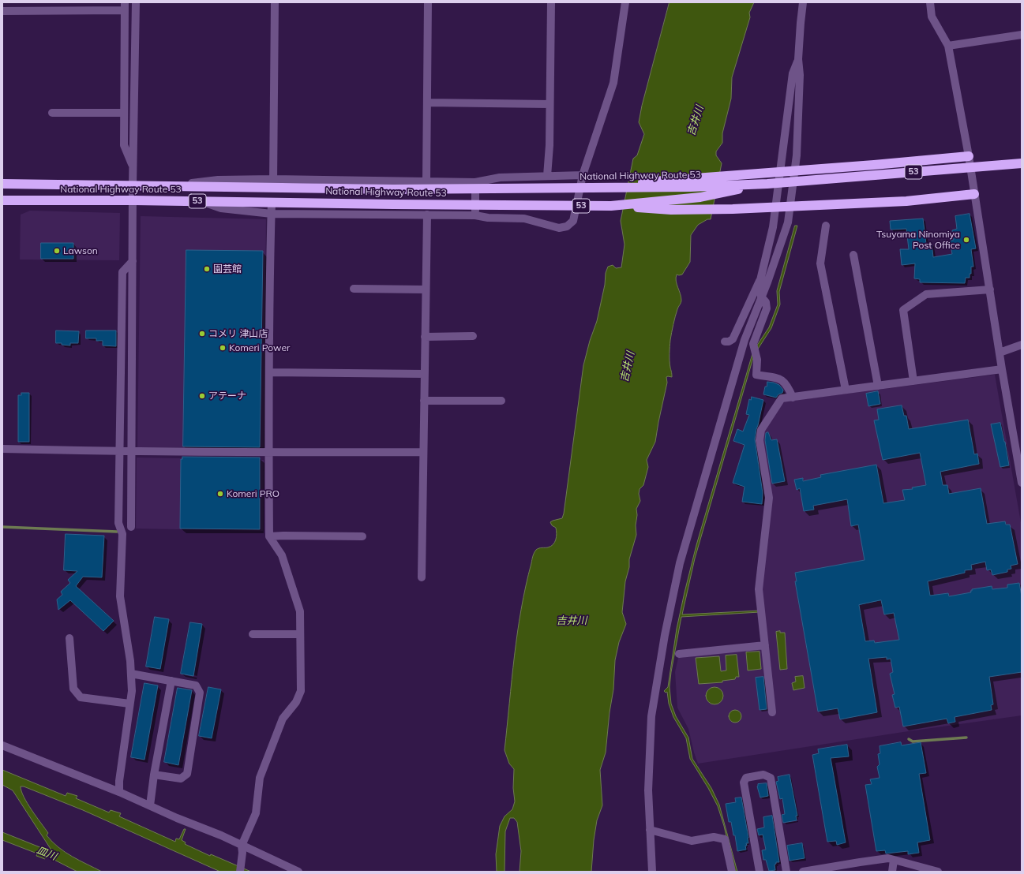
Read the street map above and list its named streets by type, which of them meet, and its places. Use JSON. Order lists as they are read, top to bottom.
{
  "streets": {
    "highway": ["53", "National Highway Route 53"]
  },
  "water": ["吉井川", "皿川"],
  "places": [
    "Tsuyama Ninomiya Post Office",
    "Lawson",
    "園芸館",
    "コメリ 津山店",
    "Komeri Power",
    "アテーナ",
    "Komeri PRO"
  ]
}
